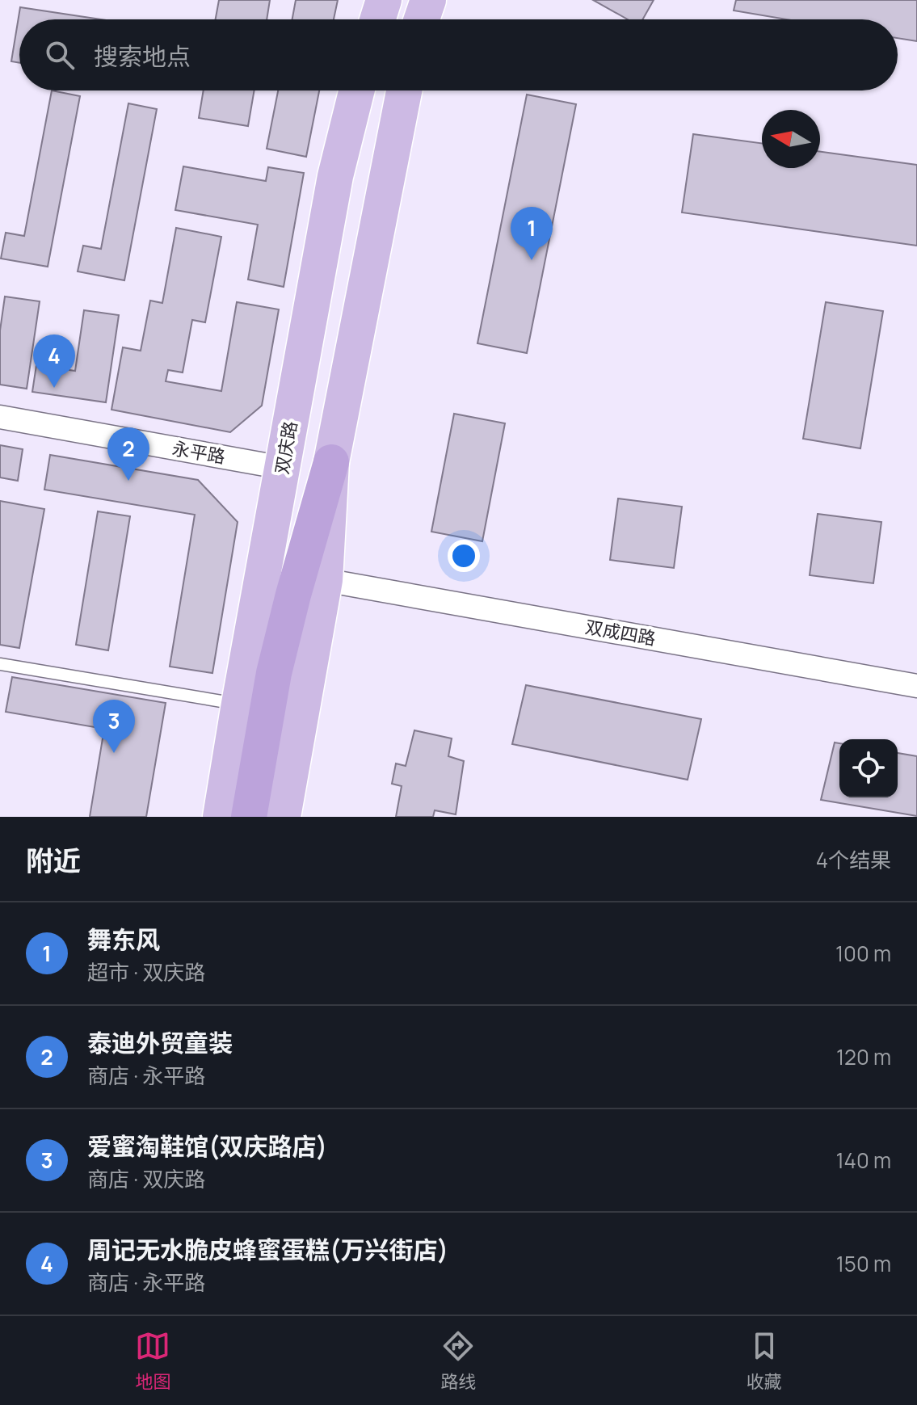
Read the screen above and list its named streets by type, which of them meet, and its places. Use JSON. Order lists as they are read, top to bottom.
{
  "streets": {
    "main road": ["双庆路"],
    "street": ["永平路", "双成四路"]
  },
  "crossings": [
    ["双庆路", "永平路"]
  ],
  "north": "left",
  "page": {
    "search": "搜索地点",
    "pins": [
      "1",
      "4",
      "2",
      "3"
    ],
    "heading": ["附近", "4个结果"],
    "list": [
      {
        "mark": "1",
        "name": "舞东风",
        "note": "超市 · 双庆路",
        "value": "100 m"
      },
      {
        "mark": "2",
        "name": "泰迪外贸童装",
        "note": "商店 · 永平路",
        "value": "120 m"
      },
      {
        "mark": "3",
        "name": "爱蜜淘鞋馆(双庆路店)",
        "note": "商店 · 双庆路",
        "value": "140 m"
      },
      {
        "mark": "4",
        "name": "周记无水脆皮蜂蜜蛋糕(万兴街店)",
        "note": "商店 · 永平路",
        "value": "150 m"
      }
    ],
    "nav": ["地图", "路线", "收藏"]
  }
}
